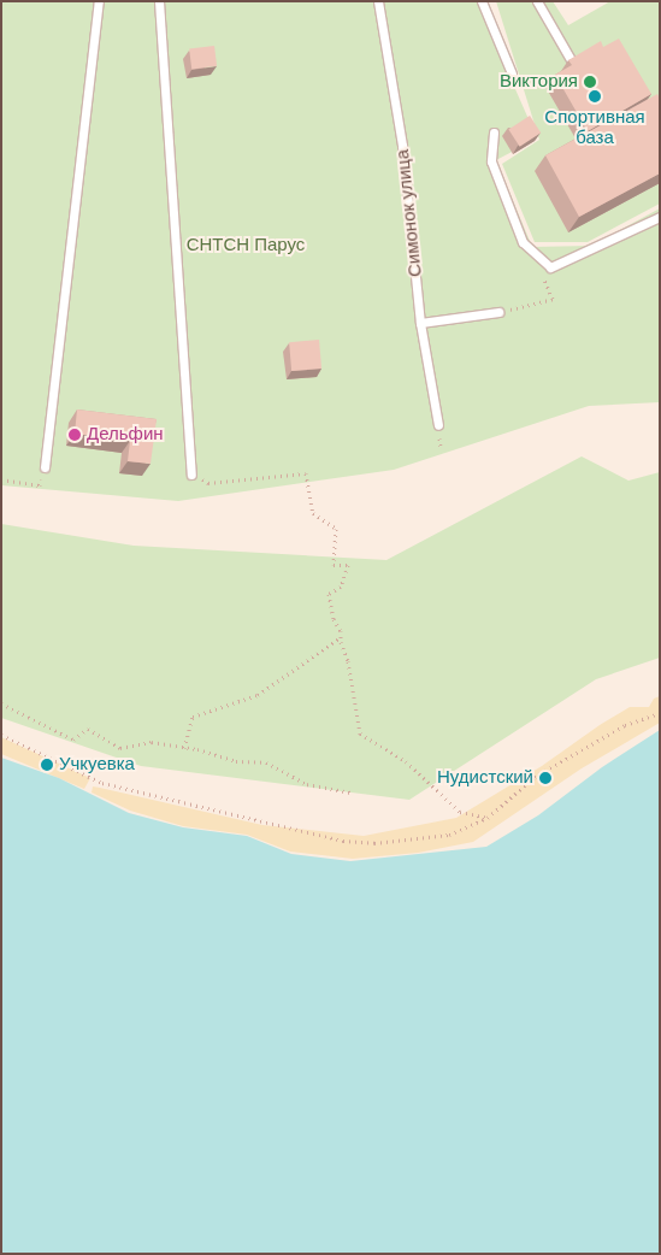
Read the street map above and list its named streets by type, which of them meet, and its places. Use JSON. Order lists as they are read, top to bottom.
{
  "streets": {
    "lane": ["Симонок улица"]
  },
  "parks": ["СНТСН Парус"],
  "places": [
    "Виктория",
    "Спортивная база",
    "Дельфин",
    "Учкуевка",
    "Нудистский"
  ]
}
